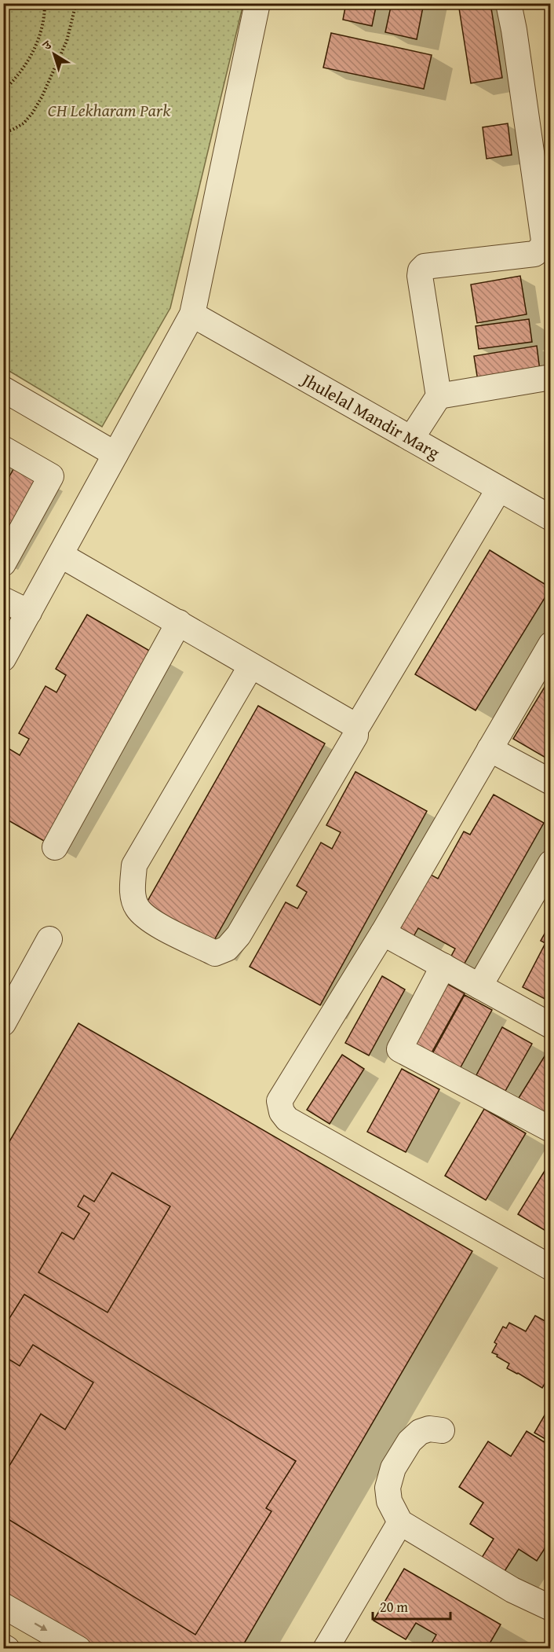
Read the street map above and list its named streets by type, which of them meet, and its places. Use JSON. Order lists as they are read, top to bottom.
{
  "streets": {
    "street": ["Jhulelal Mandir Marg"]
  },
  "parks": ["CH Lekharam Park"],
  "scale_bar": "20 m",
  "north": "top left"
}
